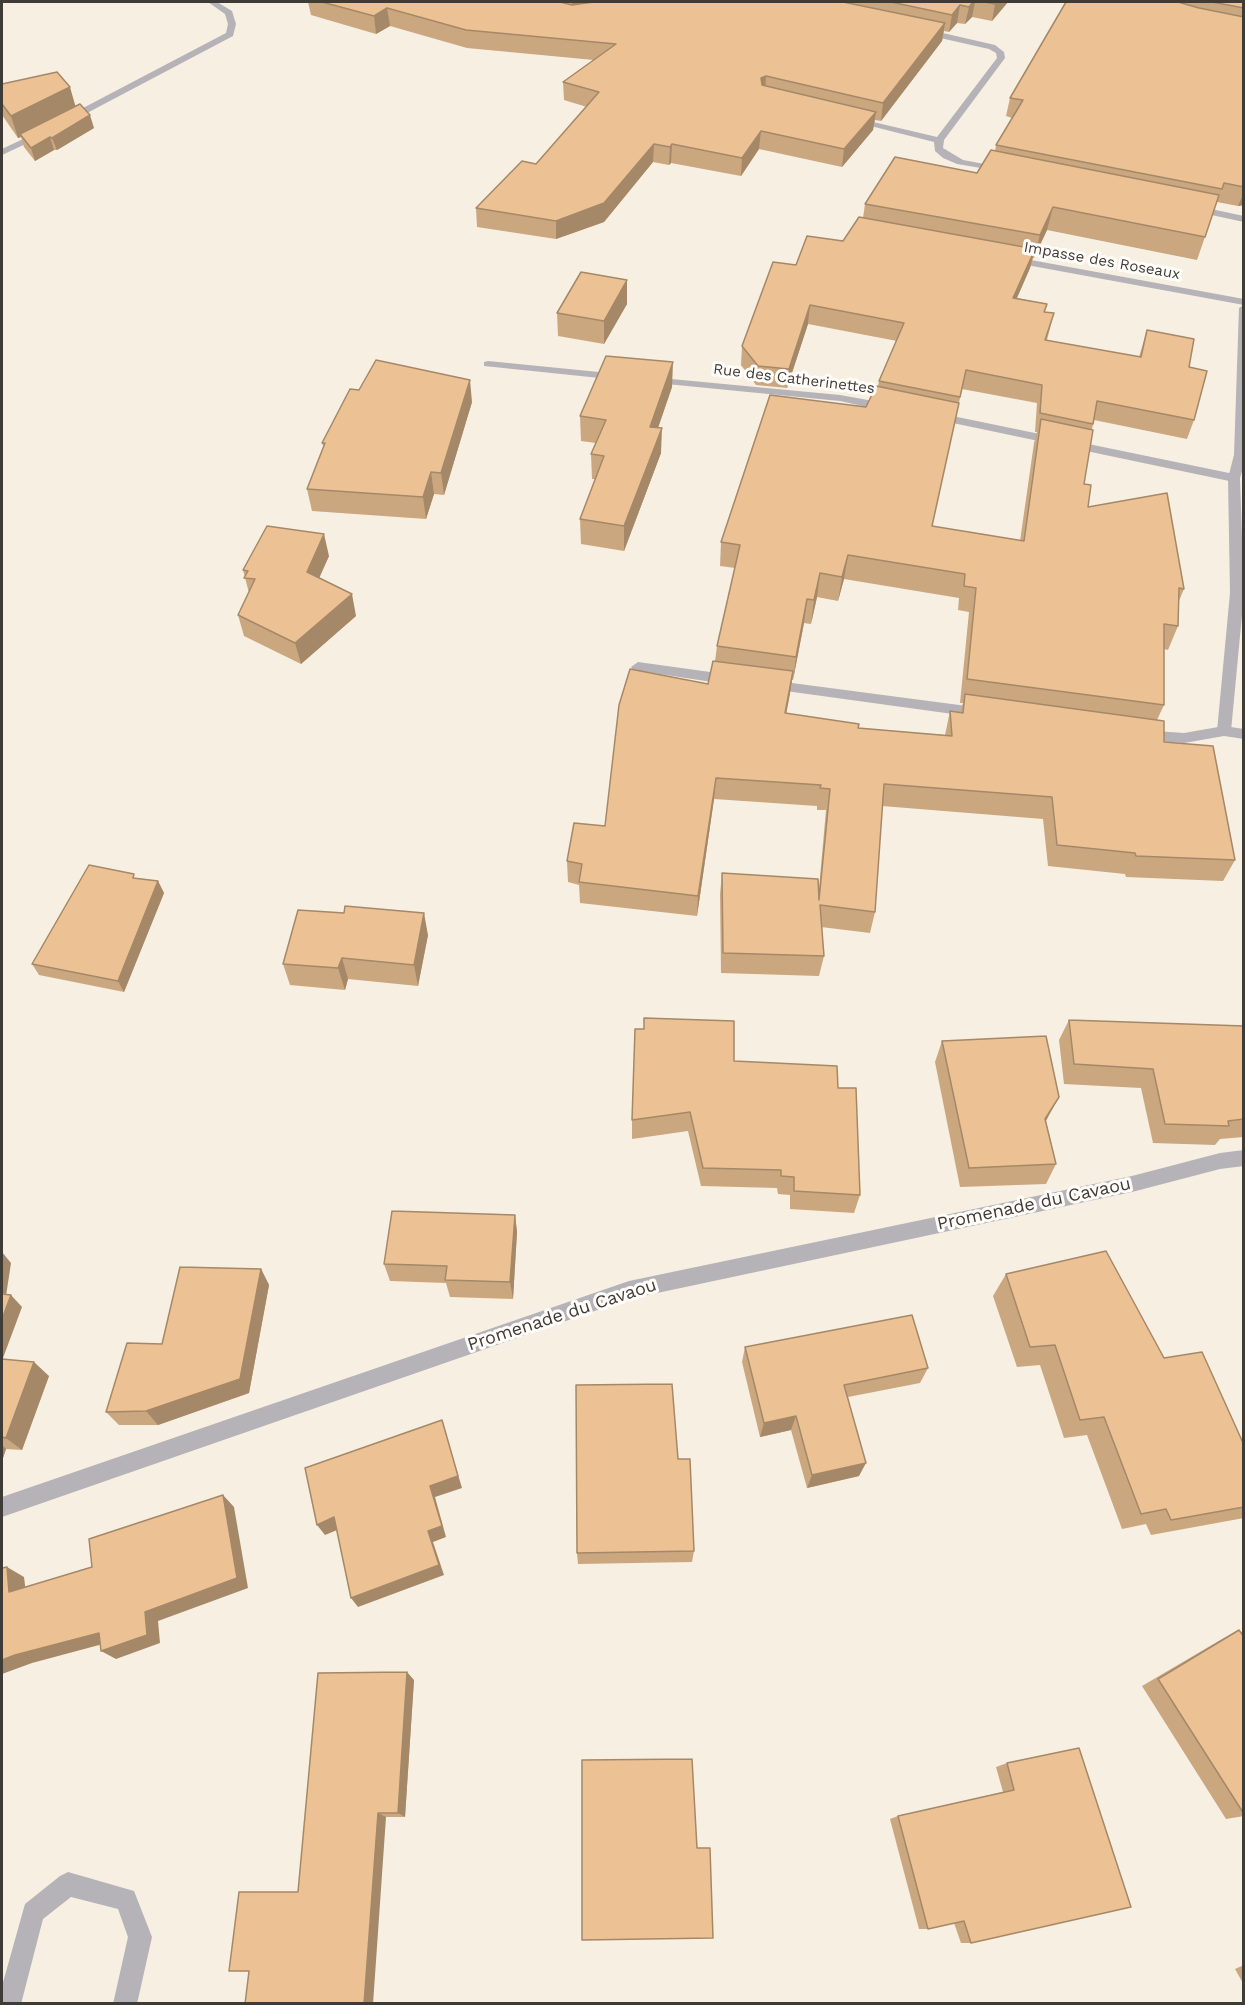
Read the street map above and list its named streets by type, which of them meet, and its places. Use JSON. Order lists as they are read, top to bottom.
{
  "streets": {
    "street": ["Impasse des Roseaux", "Rue des Catherinettes", "Promenade du Cavaou"]
  }
}
